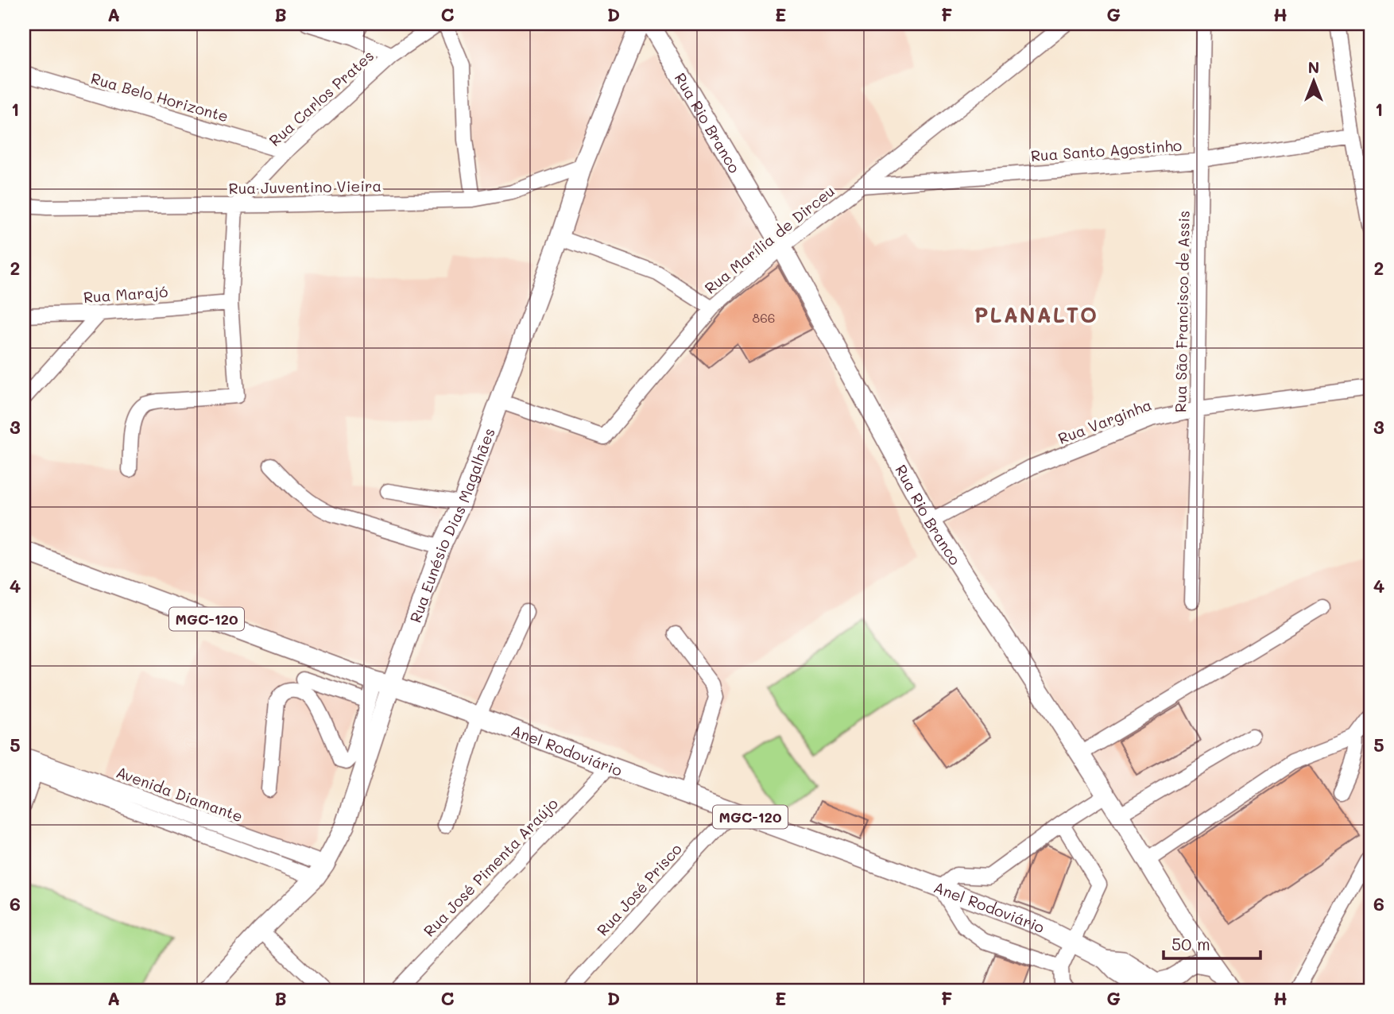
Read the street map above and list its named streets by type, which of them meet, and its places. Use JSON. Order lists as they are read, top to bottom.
{
  "streets": {
    "main road": [
      "Rua Rio Branco",
      "Rua Eunésio Dias Magalhães",
      "MGC-120",
      "Anel Rodoviário"
    ],
    "street": [
      "Rua Belo Horizonte",
      "Rua Carlos Prates",
      "Rua Santo Agostinho",
      "Rua Juventino Vieira",
      "Rua Marília de Dirceu",
      "Rua Marajó",
      "Rua São Francisco de Assis",
      "Rua Varginha",
      "Avenida Diamante",
      "Rua José Pimenta Araújo",
      "Rua José Prisco"
    ]
  },
  "crossings": [
    ["Rua Belo Horizonte", "Rua Carlos Prates"],
    ["Rua Carlos Prates", "Rua Juventino Vieira"],
    ["Rua Rio Branco", "Rua Marília de Dirceu"],
    ["Rua Rio Branco", "Rua Varginha"],
    ["Rua Santo Agostinho", "Rua Marília de Dirceu"],
    ["Rua Santo Agostinho", "Rua São Francisco de Assis"],
    ["Rua Juventino Vieira", "Rua Eunésio Dias Magalhães"],
    ["Rua Marília de Dirceu", "Rua Eunésio Dias Magalhães"],
    ["Rua São Francisco de Assis", "Rua Varginha"],
    ["Rua Eunésio Dias Magalhães", "Anel Rodoviário"],
    ["Rua Eunésio Dias Magalhães", "Avenida Diamante"],
    ["Anel Rodoviário", "Rua José Pimenta Araújo"],
    ["Anel Rodoviário", "Rua José Prisco"]
  ],
  "districts": ["PLANALTO"],
  "house_numbers": ["866"],
  "scale_bar": "50 m",
  "north": "top",
  "grid": {
    "columns": [
      "A",
      "B",
      "C",
      "D",
      "E",
      "F",
      "G",
      "H"
    ],
    "rows": [
      "1",
      "2",
      "3",
      "4",
      "5",
      "6"
    ]
  }
}
